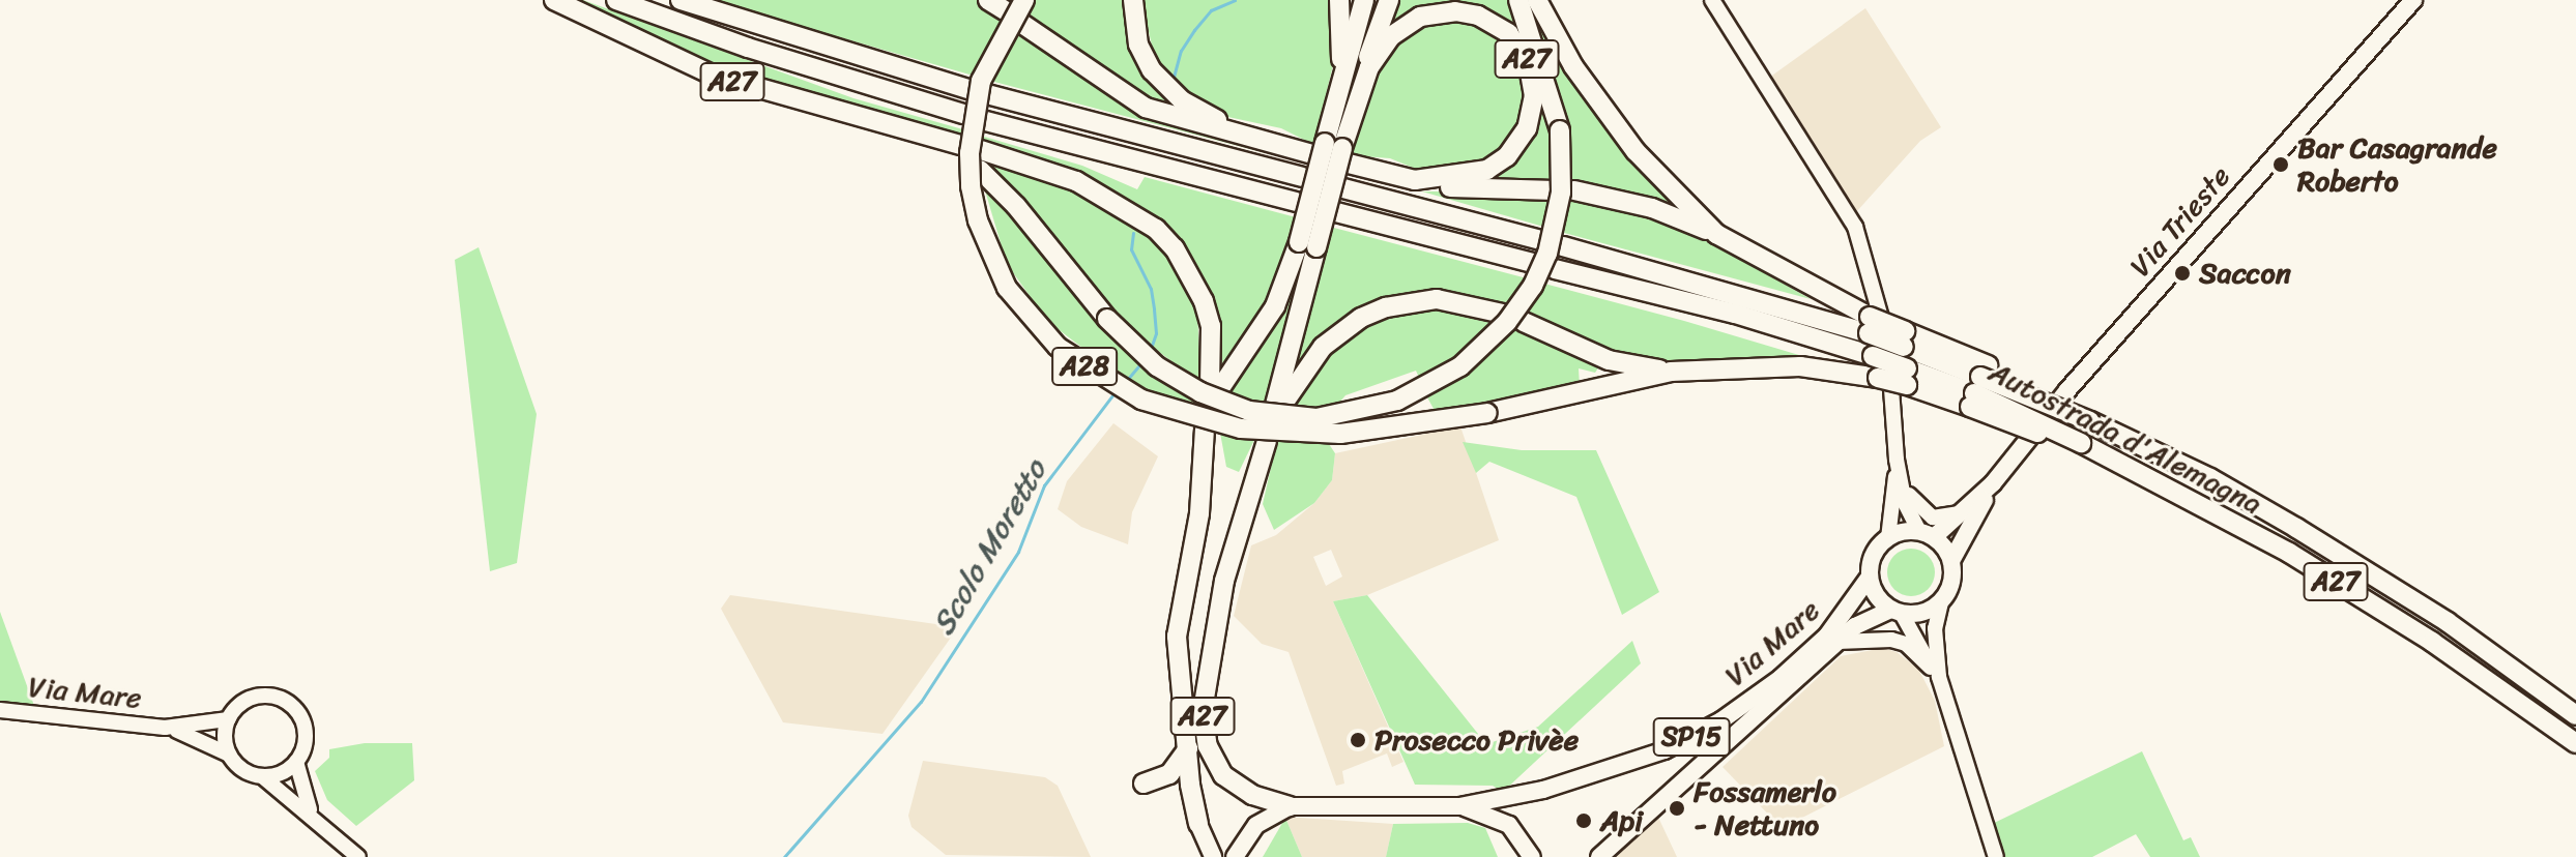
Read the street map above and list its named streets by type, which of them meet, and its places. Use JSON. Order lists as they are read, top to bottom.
{
  "streets": {
    "highway": ["A27", "A28", "Autostrada d'Alemagna"],
    "main road": ["Via Trieste", "Via Mare", "SP15"]
  },
  "crossings": [
    ["A27", "A28"],
    ["A27", "Autostrada d'Alemagna"],
    ["A27", "Via Mare"],
    ["Via Trieste", "Via Mare"],
    ["Via Trieste", "SP15"],
    ["Via Mare", "SP15"]
  ],
  "water": ["Scolo Moretto"],
  "places": [
    "Bar Casagrande Roberto",
    "Saccon",
    "Prosecco Privèe",
    "Fossamerlo - Nettuno",
    "Api"
  ]
}
